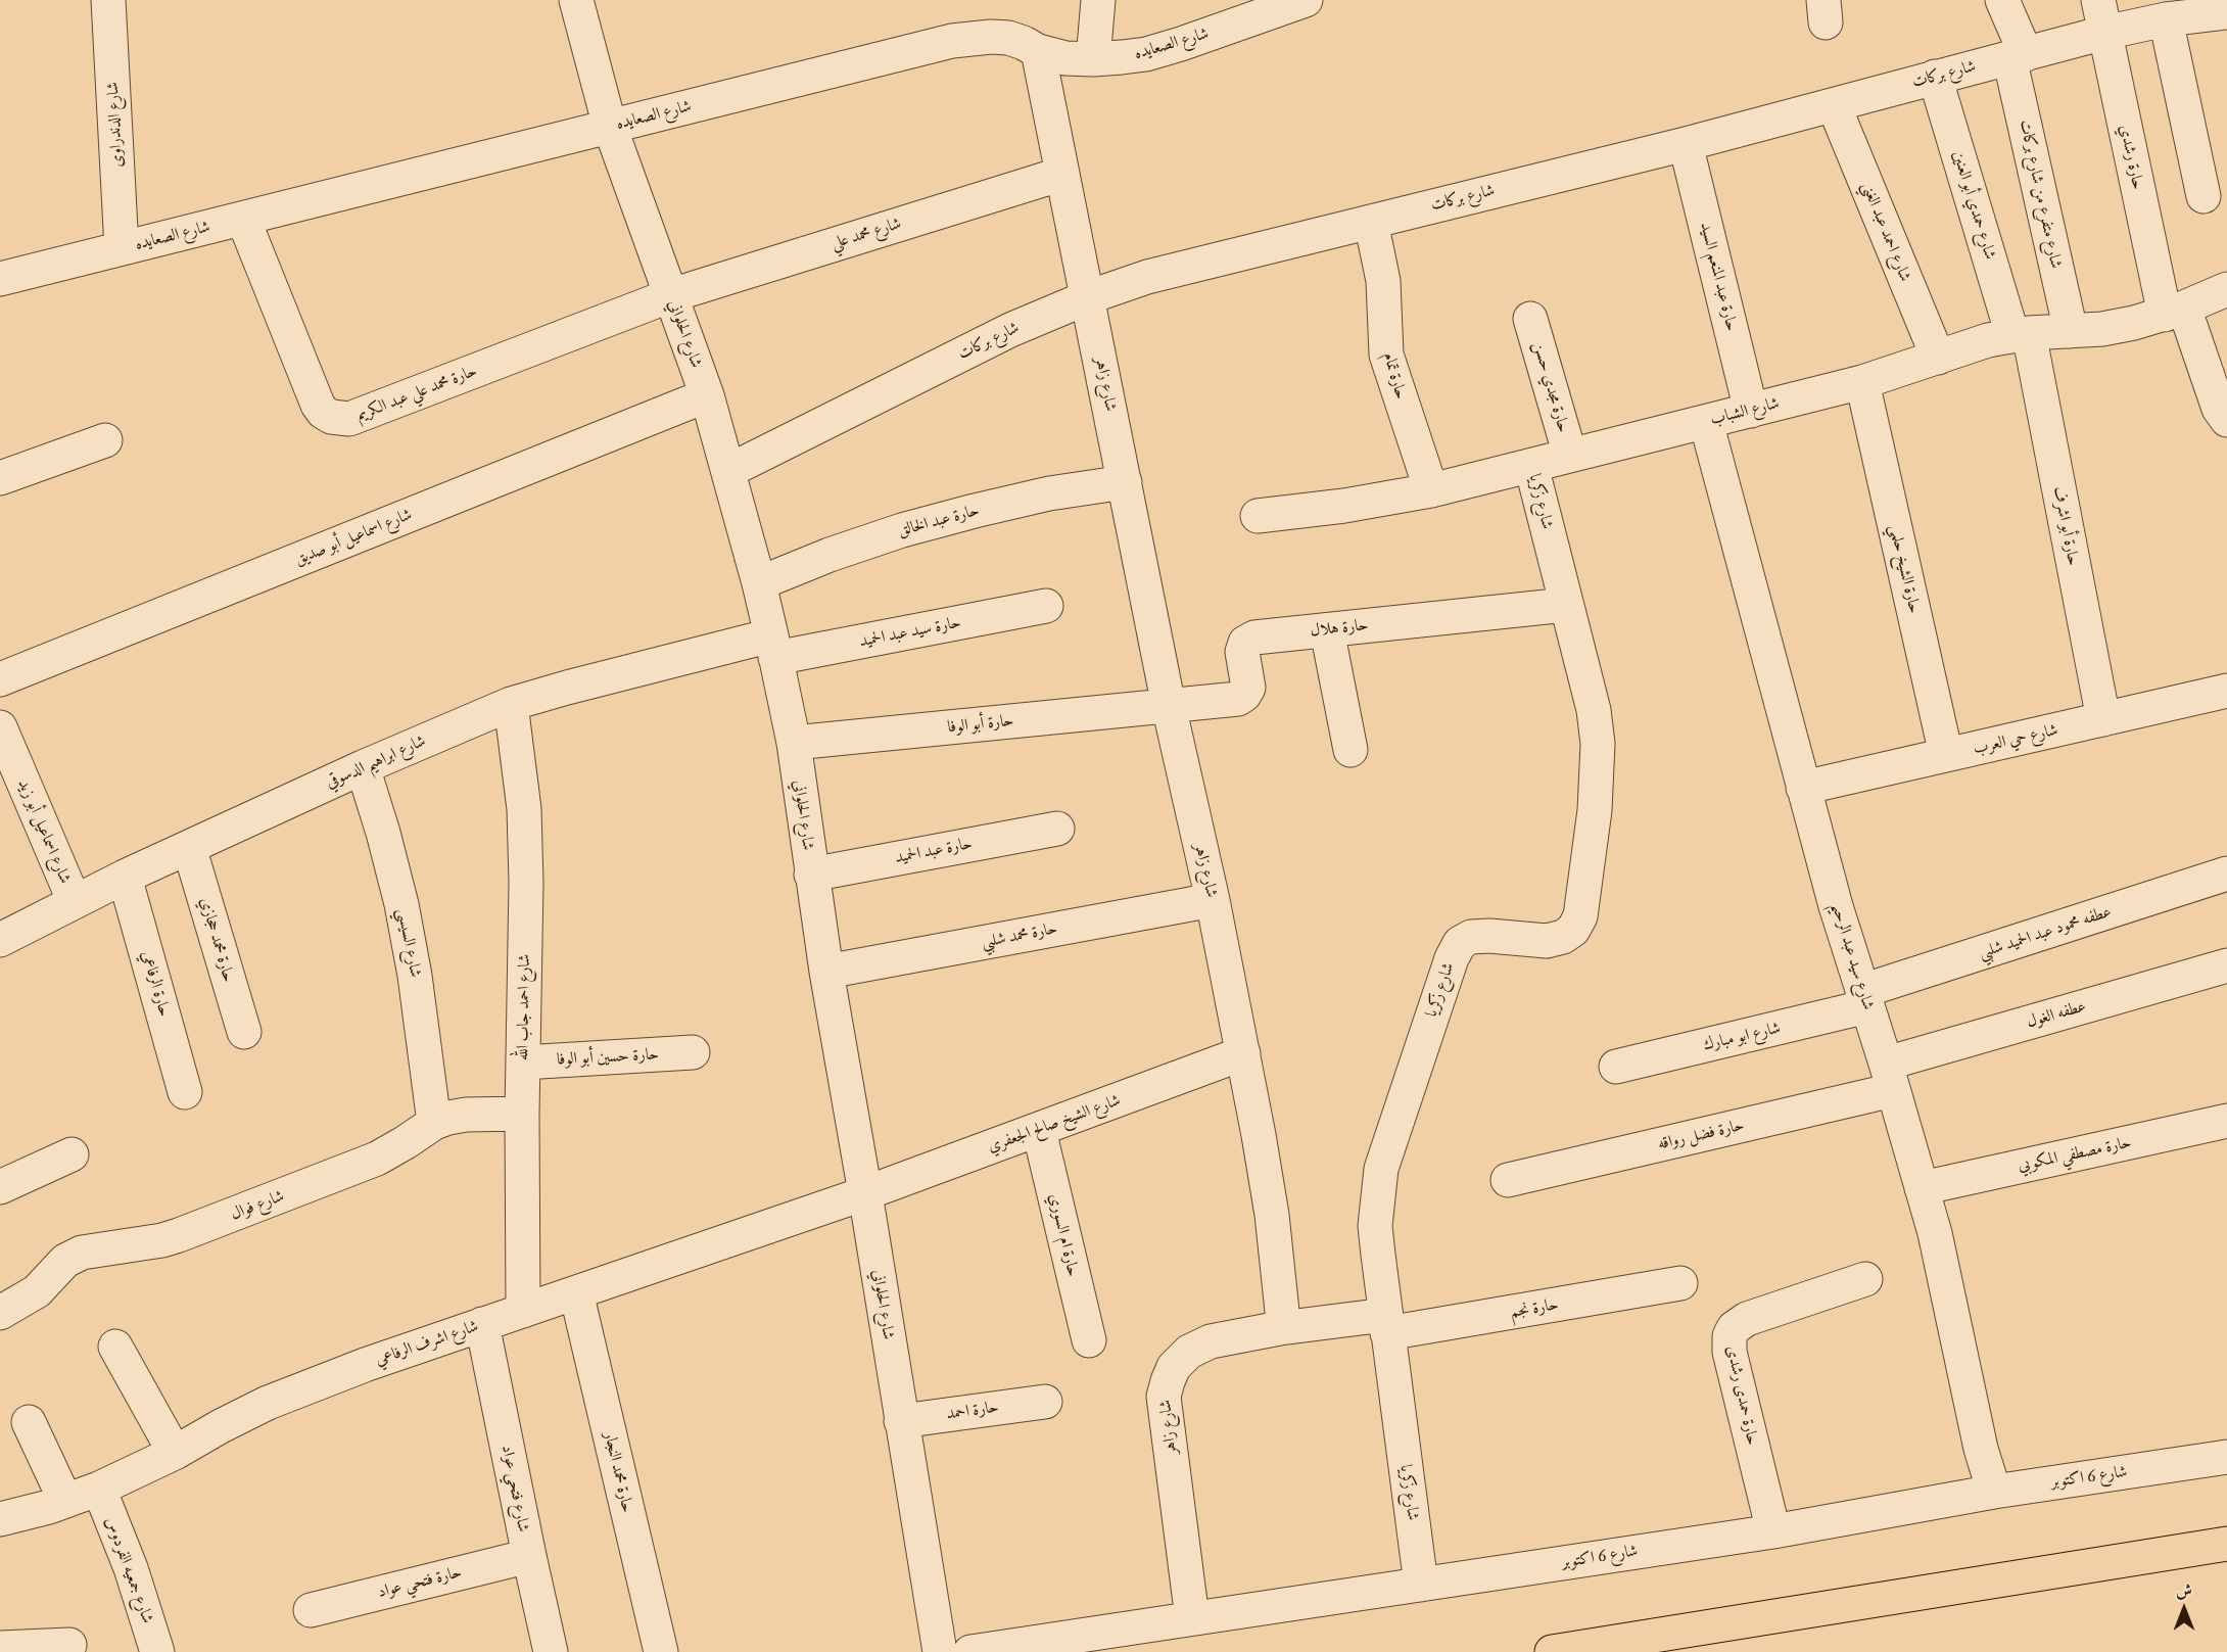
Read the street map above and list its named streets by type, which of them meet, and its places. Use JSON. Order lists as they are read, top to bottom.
{
  "streets": {
    "street": [
      "شارع الصعايده",
      "شارع بركات",
      "شارع الدندراوى",
      "حارة رشدي",
      "شارع متفرع من شارع بركات",
      "شارع حمدي أبو العنين",
      "شارع احمد عبد الغني",
      "شارع محمد علي",
      "حارة عبد المنعم السيد",
      "شارع الحلواني",
      "حارة تمام",
      "شارع زاهر",
      "حارة مجدي حسن",
      "حارة محمد علي عبد الكريم",
      "شارع الشباب",
      "شارع زكريا",
      "حارة عبد الخالق",
      "حارة أبو اشرف",
      "شارع اسماعيل أبو صديق",
      "حارة الشيخ حلمي",
      "حارة هلال",
      "حارة سيد عبد الحميد",
      "حارة أبو الوفا",
      "شارع حي العرب",
      "شارع ابراهيم الدسوقي",
      "شارع اسماعيل أبو زيد",
      "حارة عبد الحميد",
      "عطفه محمود عبد الحميد شلبي",
      "حارة محمد شلبي",
      "حارة محمد حجازي",
      "شارع السيسي",
      "شارع سيد عبد الرحيم",
      "حارة الرفاعي",
      "شارع احمد جاب الله",
      "عطفه الغول",
      "شارع ابو مبارك",
      "حارة حسين أبو الوفا",
      "شارع الشيخ صالح الجعفري",
      "حارة فضل رواقه",
      "حارة مصطفي المكوبي",
      "شارع فوال",
      "حارة ام السوري",
      "حارة نجم",
      "شارع اشرف الرفاعي",
      "حارة حمدى رشدى",
      "حارة احمد",
      "حارة محمد النجار",
      "شارع 6 اكتوبر",
      "شارع فتحي عواد",
      "شارع جمعيه الفردوس",
      "حارة فتحي عواد"
    ]
  },
  "crossings": [
    ["شارع الصعايده", "شارع الدندراوى"],
    ["شارع الصعايده", "شارع الحلواني"],
    ["شارع الصعايده", "شارع زاهر"],
    ["شارع الصعايده", "حارة محمد علي عبد الكريم"],
    ["شارع بركات", "حارة رشدي"],
    ["شارع بركات", "شارع متفرع من شارع بركات"],
    ["شارع بركات", "شارع حمدي أبو العنين"],
    ["شارع بركات", "شارع احمد عبد الغني"],
    ["شارع بركات", "حارة عبد المنعم السيد"],
    ["شارع بركات", "شارع الحلواني"],
    ["شارع بركات", "حارة تمام"],
    ["شارع بركات", "شارع زاهر"],
    ["حارة رشدي", "شارع الشباب"],
    ["شارع متفرع من شارع بركات", "شارع الشباب"],
    ["شارع حمدي أبو العنين", "شارع الشباب"],
    ["شارع حمدي أبو العنين", "حارة أبو اشرف"],
    ["شارع احمد عبد الغني", "شارع الشباب"],
    ["شارع محمد علي", "شارع الحلواني"],
    ["شارع محمد علي", "شارع زاهر"],
    ["شارع محمد علي", "حارة محمد علي عبد الكريم"],
    ["حارة عبد المنعم السيد", "شارع الشباب"],
    ["شارع الحلواني", "حارة محمد علي عبد الكريم"],
    ["شارع الحلواني", "حارة عبد الخالق"],
    ["شارع الحلواني", "شارع اسماعيل أبو صديق"],
    ["شارع الحلواني", "حارة سيد عبد الحميد"],
    ["شارع الحلواني", "حارة أبو الوفا"],
    ["شارع الحلواني", "شارع ابراهيم الدسوقي"],
    ["شارع الحلواني", "حارة عبد الحميد"],
    ["شارع الحلواني", "حارة محمد شلبي"],
    ["شارع الحلواني", "شارع الشيخ صالح الجعفري"],
    ["شارع الحلواني", "شارع اشرف الرفاعي"],
    ["شارع الحلواني", "حارة احمد"],
    ["حارة تمام", "شارع الشباب"],
    ["شارع زاهر", "حارة عبد الخالق"],
    ["شارع زاهر", "حارة هلال"],
    ["شارع زاهر", "حارة أبو الوفا"],
    ["شارع زاهر", "حارة محمد شلبي"],
    ["شارع زاهر", "شارع الشيخ صالح الجعفري"],
    ["شارع زاهر", "حارة نجم"],
    ["شارع زاهر", "شارع 6 اكتوبر"],
    ["حارة مجدي حسن", "شارع الشباب"],
    ["شارع الشباب", "شارع زكريا"],
    ["شارع الشباب", "حارة أبو اشرف"],
    ["شارع الشباب", "حارة الشيخ حلمي"],
    ["شارع الشباب", "شارع سيد عبد الرحيم"],
    ["شارع زكريا", "حارة هلال"],
    ["شارع زكريا", "حارة نجم"],
    ["شارع زكريا", "شارع 6 اكتوبر"],
    ["حارة أبو اشرف", "شارع حي العرب"],
    ["حارة الشيخ حلمي", "شارع حي العرب"],
    ["حارة هلال", "حارة أبو الوفا"],
    ["حارة سيد عبد الحميد", "شارع ابراهيم الدسوقي"],
    ["شارع حي العرب", "شارع سيد عبد الرحيم"],
    ["شارع ابراهيم الدسوقي", "شارع اسماعيل أبو زيد"],
    ["شارع ابراهيم الدسوقي", "حارة محمد حجازي"],
    ["شارع ابراهيم الدسوقي", "شارع السيسي"],
    ["شارع ابراهيم الدسوقي", "حارة الرفاعي"],
    ["شارع ابراهيم الدسوقي", "شارع احمد جاب الله"],
    ["عطفه محمود عبد الحميد شلبي", "شارع سيد عبد الرحيم"],
    ["عطفه محمود عبد الحميد شلبي", "شارع ابو مبارك"],
    ["شارع السيسي", "شارع فوال"],
    ["شارع سيد عبد الرحيم", "عطفه الغول"],
    ["شارع سيد عبد الرحيم", "شارع ابو مبارك"],
    ["شارع سيد عبد الرحيم", "حارة فضل رواقه"],
    ["شارع سيد عبد الرحيم", "حارة مصطفي المكوبي"],
    ["شارع سيد عبد الرحيم", "شارع 6 اكتوبر"],
    ["شارع احمد جاب الله", "حارة حسين أبو الوفا"],
    ["شارع احمد جاب الله", "شارع فوال"],
    ["شارع احمد جاب الله", "شارع اشرف الرفاعي"],
    ["عطفه الغول", "حارة فضل رواقه"],
    ["شارع الشيخ صالح الجعفري", "حارة ام السوري"],
    ["شارع الشيخ صالح الجعفري", "شارع اشرف الرفاعي"],
    ["شارع اشرف الرفاعي", "حارة محمد النجار"],
    ["شارع اشرف الرفاعي", "شارع فتحي عواد"],
    ["شارع اشرف الرفاعي", "شارع جمعيه الفردوس"],
    ["حارة حمدى رشدى", "شارع 6 اكتوبر"],
    ["شارع فتحي عواد", "حارة فتحي عواد"]
  ],
  "north": "top"
}
